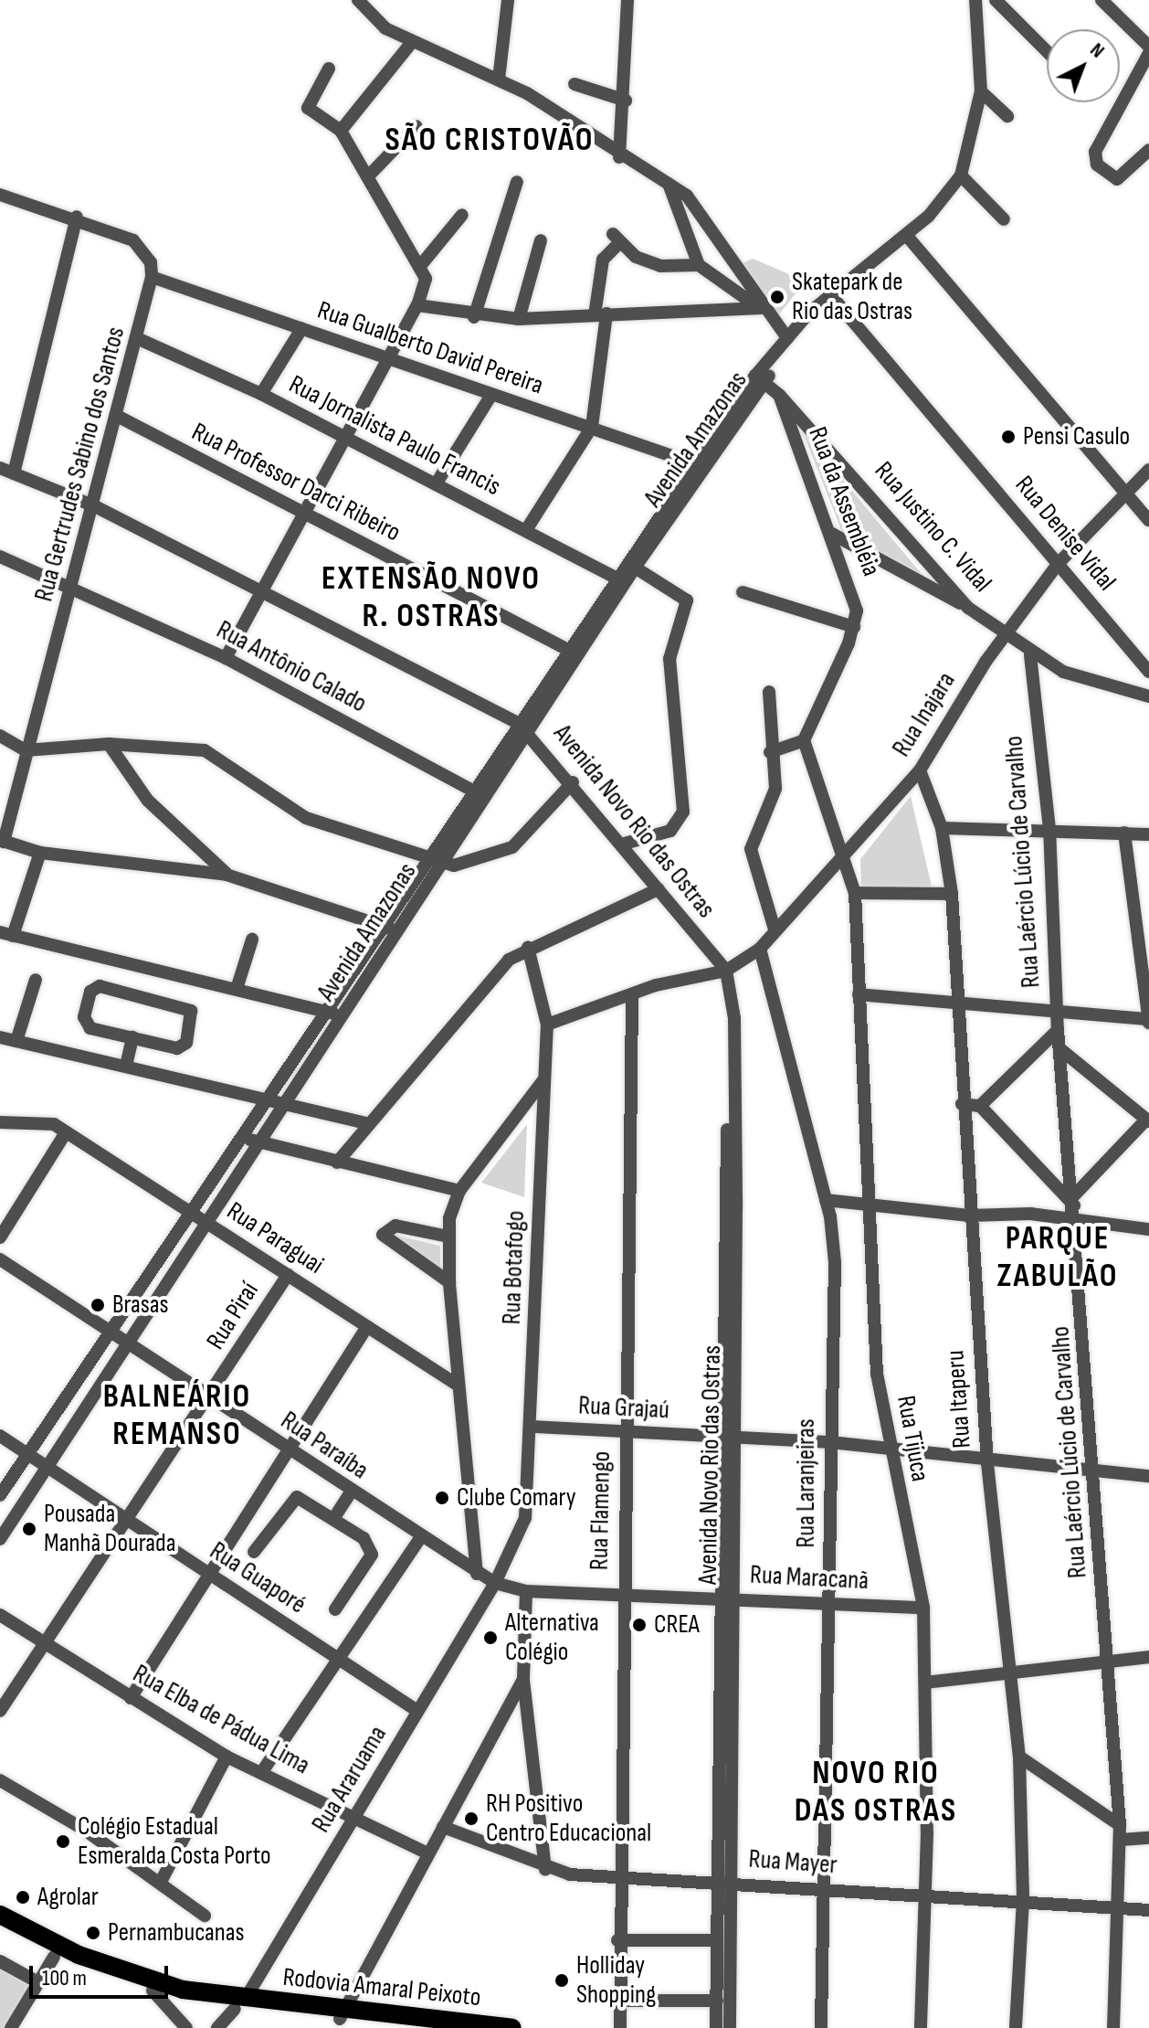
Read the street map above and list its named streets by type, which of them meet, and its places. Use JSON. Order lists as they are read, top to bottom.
{
  "streets": {
    "highway": ["Rodovia Amaral Peixoto"],
    "street": [
      "Rua Gualberto David Pereira",
      "Rua Jornalista Paulo Francis",
      "Avenida Amazonas",
      "Rua Gertrudes Sabino dos Santos",
      "Rua Professor Darci Ribeiro",
      "Rua da Assembléia",
      "Rua Justino C. Vidal",
      "Rua Denise Vidal",
      "Rua Antônio Calado",
      "Rua Inajara",
      "Avenida Novo Rio das Ostras",
      "Rua Laércio Lúcio de Carvalho",
      "Rua Paraguai",
      "Rua Botafogo",
      "Rua Piraí",
      "Rua Itaperu",
      "Rua Grajaú",
      "Rua Tijuca",
      "Rua Paraíba",
      "Rua Laranjeiras",
      "Rua Flamengo",
      "Rua Guaporé",
      "Rua Maracanã",
      "Rua Elba de Pádua Lima",
      "Rua Araruama",
      "Rua Mayer"
    ]
  },
  "crossings": [
    ["Rua Gualberto David Pereira", "Avenida Amazonas"],
    ["Rua Gualberto David Pereira", "Rua Gertrudes Sabino dos Santos"],
    ["Rua Jornalista Paulo Francis", "Avenida Amazonas"],
    ["Rua Jornalista Paulo Francis", "Rua Gertrudes Sabino dos Santos"],
    ["Avenida Amazonas", "Rua Professor Darci Ribeiro"],
    ["Avenida Amazonas", "Rua da Assembléia"],
    ["Avenida Amazonas", "Rua Denise Vidal"],
    ["Avenida Amazonas", "Rua Antônio Calado"],
    ["Avenida Amazonas", "Avenida Novo Rio das Ostras"],
    ["Avenida Amazonas", "Rua Paraguai"],
    ["Avenida Amazonas", "Rua Paraíba"],
    ["Avenida Amazonas", "Rua Guaporé"],
    ["Rua Gertrudes Sabino dos Santos", "Rua Professor Darci Ribeiro"],
    ["Rua Gertrudes Sabino dos Santos", "Rua Antônio Calado"],
    ["Rua da Assembléia", "Rua Justino C. Vidal"],
    ["Rua Justino C. Vidal", "Rua Inajara"],
    ["Rua Justino C. Vidal", "Rua Laércio Lúcio de Carvalho"],
    ["Rua Denise Vidal", "Rua Inajara"],
    ["Rua Inajara", "Avenida Novo Rio das Ostras"],
    ["Rua Inajara", "Rua Botafogo"],
    ["Rua Inajara", "Rua Itaperu"],
    ["Rua Inajara", "Rua Tijuca"],
    ["Rua Inajara", "Rua Laranjeiras"],
    ["Rua Inajara", "Rua Flamengo"],
    ["Avenida Novo Rio das Ostras", "Rua Grajaú"],
    ["Avenida Novo Rio das Ostras", "Rua Maracanã"],
    ["Avenida Novo Rio das Ostras", "Rua Mayer"],
    ["Rua Laércio Lúcio de Carvalho", "Rua Grajaú"],
    ["Rua Laércio Lúcio de Carvalho", "Rua Mayer"],
    ["Rua Paraguai", "Rua Piraí"],
    ["Rua Botafogo", "Rua Grajaú"],
    ["Rua Botafogo", "Rua Maracanã"],
    ["Rua Botafogo", "Rua Araruama"],
    ["Rua Piraí", "Rua Paraíba"],
    ["Rua Piraí", "Rua Guaporé"],
    ["Rua Piraí", "Rua Elba de Pádua Lima"],
    ["Rua Itaperu", "Rua Grajaú"],
    ["Rua Itaperu", "Rua Mayer"],
    ["Rua Grajaú", "Rua Tijuca"],
    ["Rua Grajaú", "Rua Laranjeiras"],
    ["Rua Grajaú", "Rua Flamengo"],
    ["Rua Tijuca", "Rua Maracanã"],
    ["Rua Tijuca", "Rua Mayer"],
    ["Rua Paraíba", "Rua Maracanã"],
    ["Rua Laranjeiras", "Rua Maracanã"],
    ["Rua Laranjeiras", "Rua Mayer"],
    ["Rua Flamengo", "Rua Maracanã"],
    ["Rua Flamengo", "Rua Mayer"],
    ["Rua Guaporé", "Rua Araruama"],
    ["Rua Maracanã", "Rua Araruama"],
    ["Rua Elba de Pádua Lima", "Rua Araruama"],
    ["Rua Araruama", "Rodovia Amaral Peixoto"]
  ],
  "districts": [
    "SÃO CRISTOVÃO",
    "EXTENSÃO NOVO R. OSTRAS",
    "PARQUE ZABULÃO",
    "BALNEÁRIO REMANSO",
    "NOVO RIO DAS OSTRAS"
  ],
  "places": [
    "Skatepark de Rio das Ostras",
    "Pensi Casulo",
    "Brasas",
    "Clube Comary",
    "Pousada Manhã Dourada",
    "CREA",
    "Alternativa Colégio",
    "RH Positivo Centro Educacional",
    "Colégio Estadual Esmeralda Costa Porto",
    "Agrolar",
    "Pernambucanas",
    "Holliday Shopping"
  ],
  "scale_bar": "100 m",
  "north": "top right"
}
